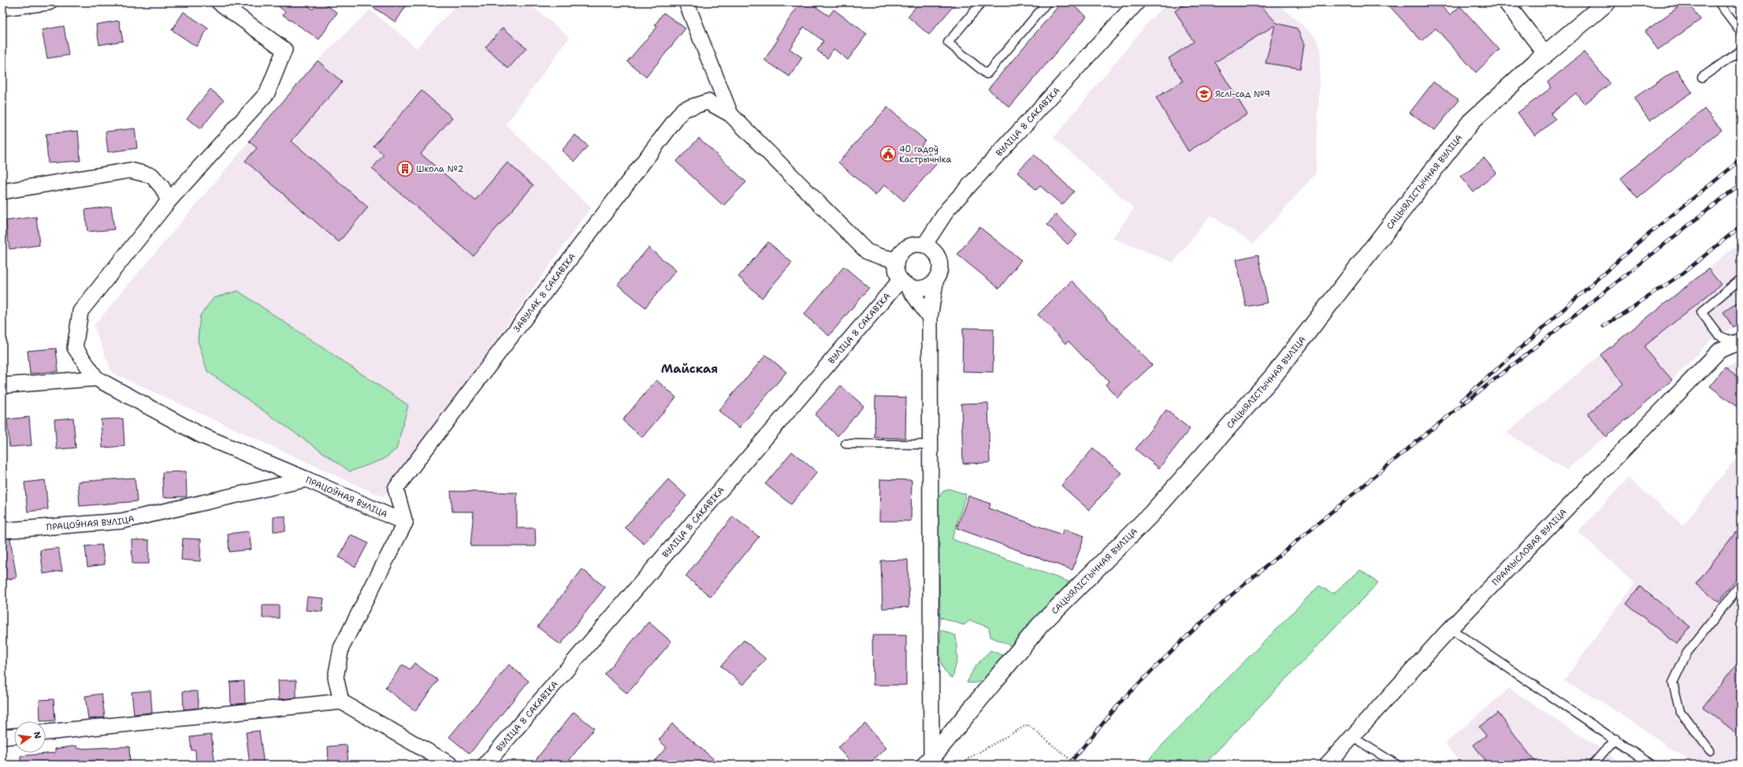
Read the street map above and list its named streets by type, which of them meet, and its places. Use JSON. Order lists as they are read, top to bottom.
{
  "streets": {
    "street": [
      "ВУЛІЦА 8 САКАВІКА",
      "САЦЫЯЛІСТЫЧНАЯ ВУЛІЦА",
      "ЗАВУЛАК 8 САКАВІКА",
      "ПРАЦОЎНАЯ ВУЛІЦА",
      "ПРАМЫСЛОВАЯ ВУЛІЦА"
    ]
  },
  "crossings": [
    ["ЗАВУЛАК 8 САКАВІКА", "ПРАЦОЎНАЯ ВУЛІЦА"]
  ],
  "districts": ["Майская"],
  "places": {
    "school or university": ["Яслі-сад №9"],
    "public building": ["40 гадоў Кастрычніка"],
    "building": ["Школа №2"]
  },
  "north": "right"
}
